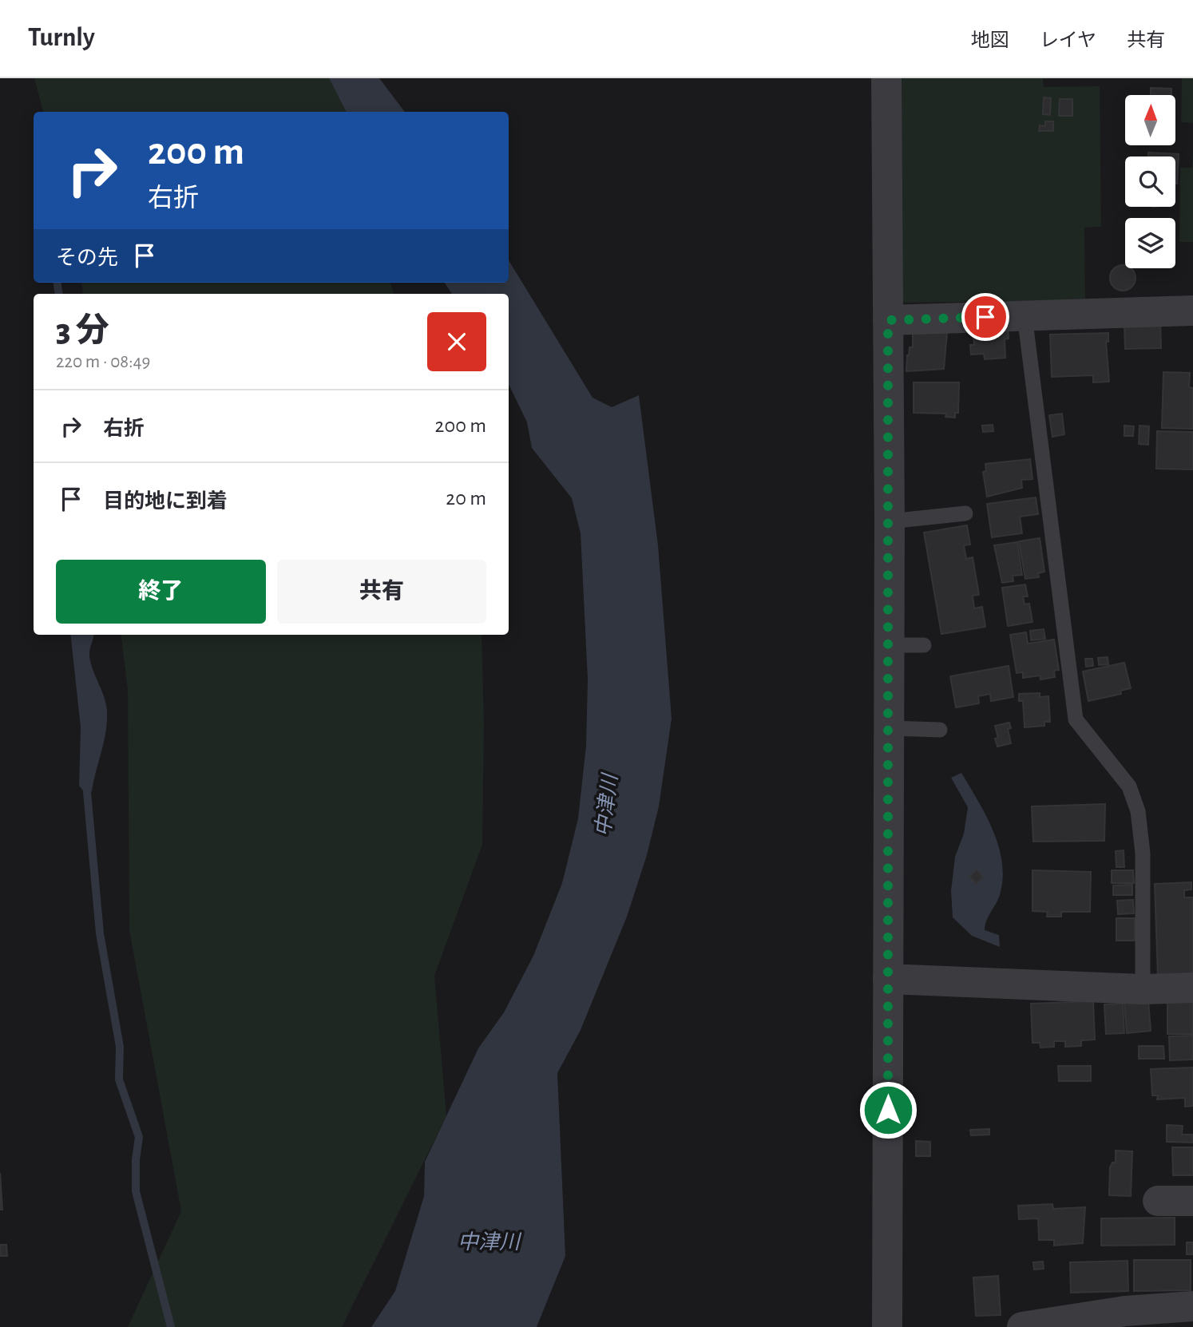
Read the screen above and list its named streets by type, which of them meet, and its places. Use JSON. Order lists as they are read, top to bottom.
{
  "water": ["中津川"],
  "north": "top",
  "page": {
    "header": "Turnly",
    "nav": ["地図", "レイヤ", "共有"],
    "turn": ["200 m", "右折"],
    "then": "その先",
    "heading": ["3 分", "220 m · 08:49"],
    "list": [
      {
        "name": "右折",
        "value": "200 m"
      },
      {
        "name": "目的地に到着",
        "value": "20 m"
      }
    ],
    "buttons": ["終了", "共有"]
  }
}
